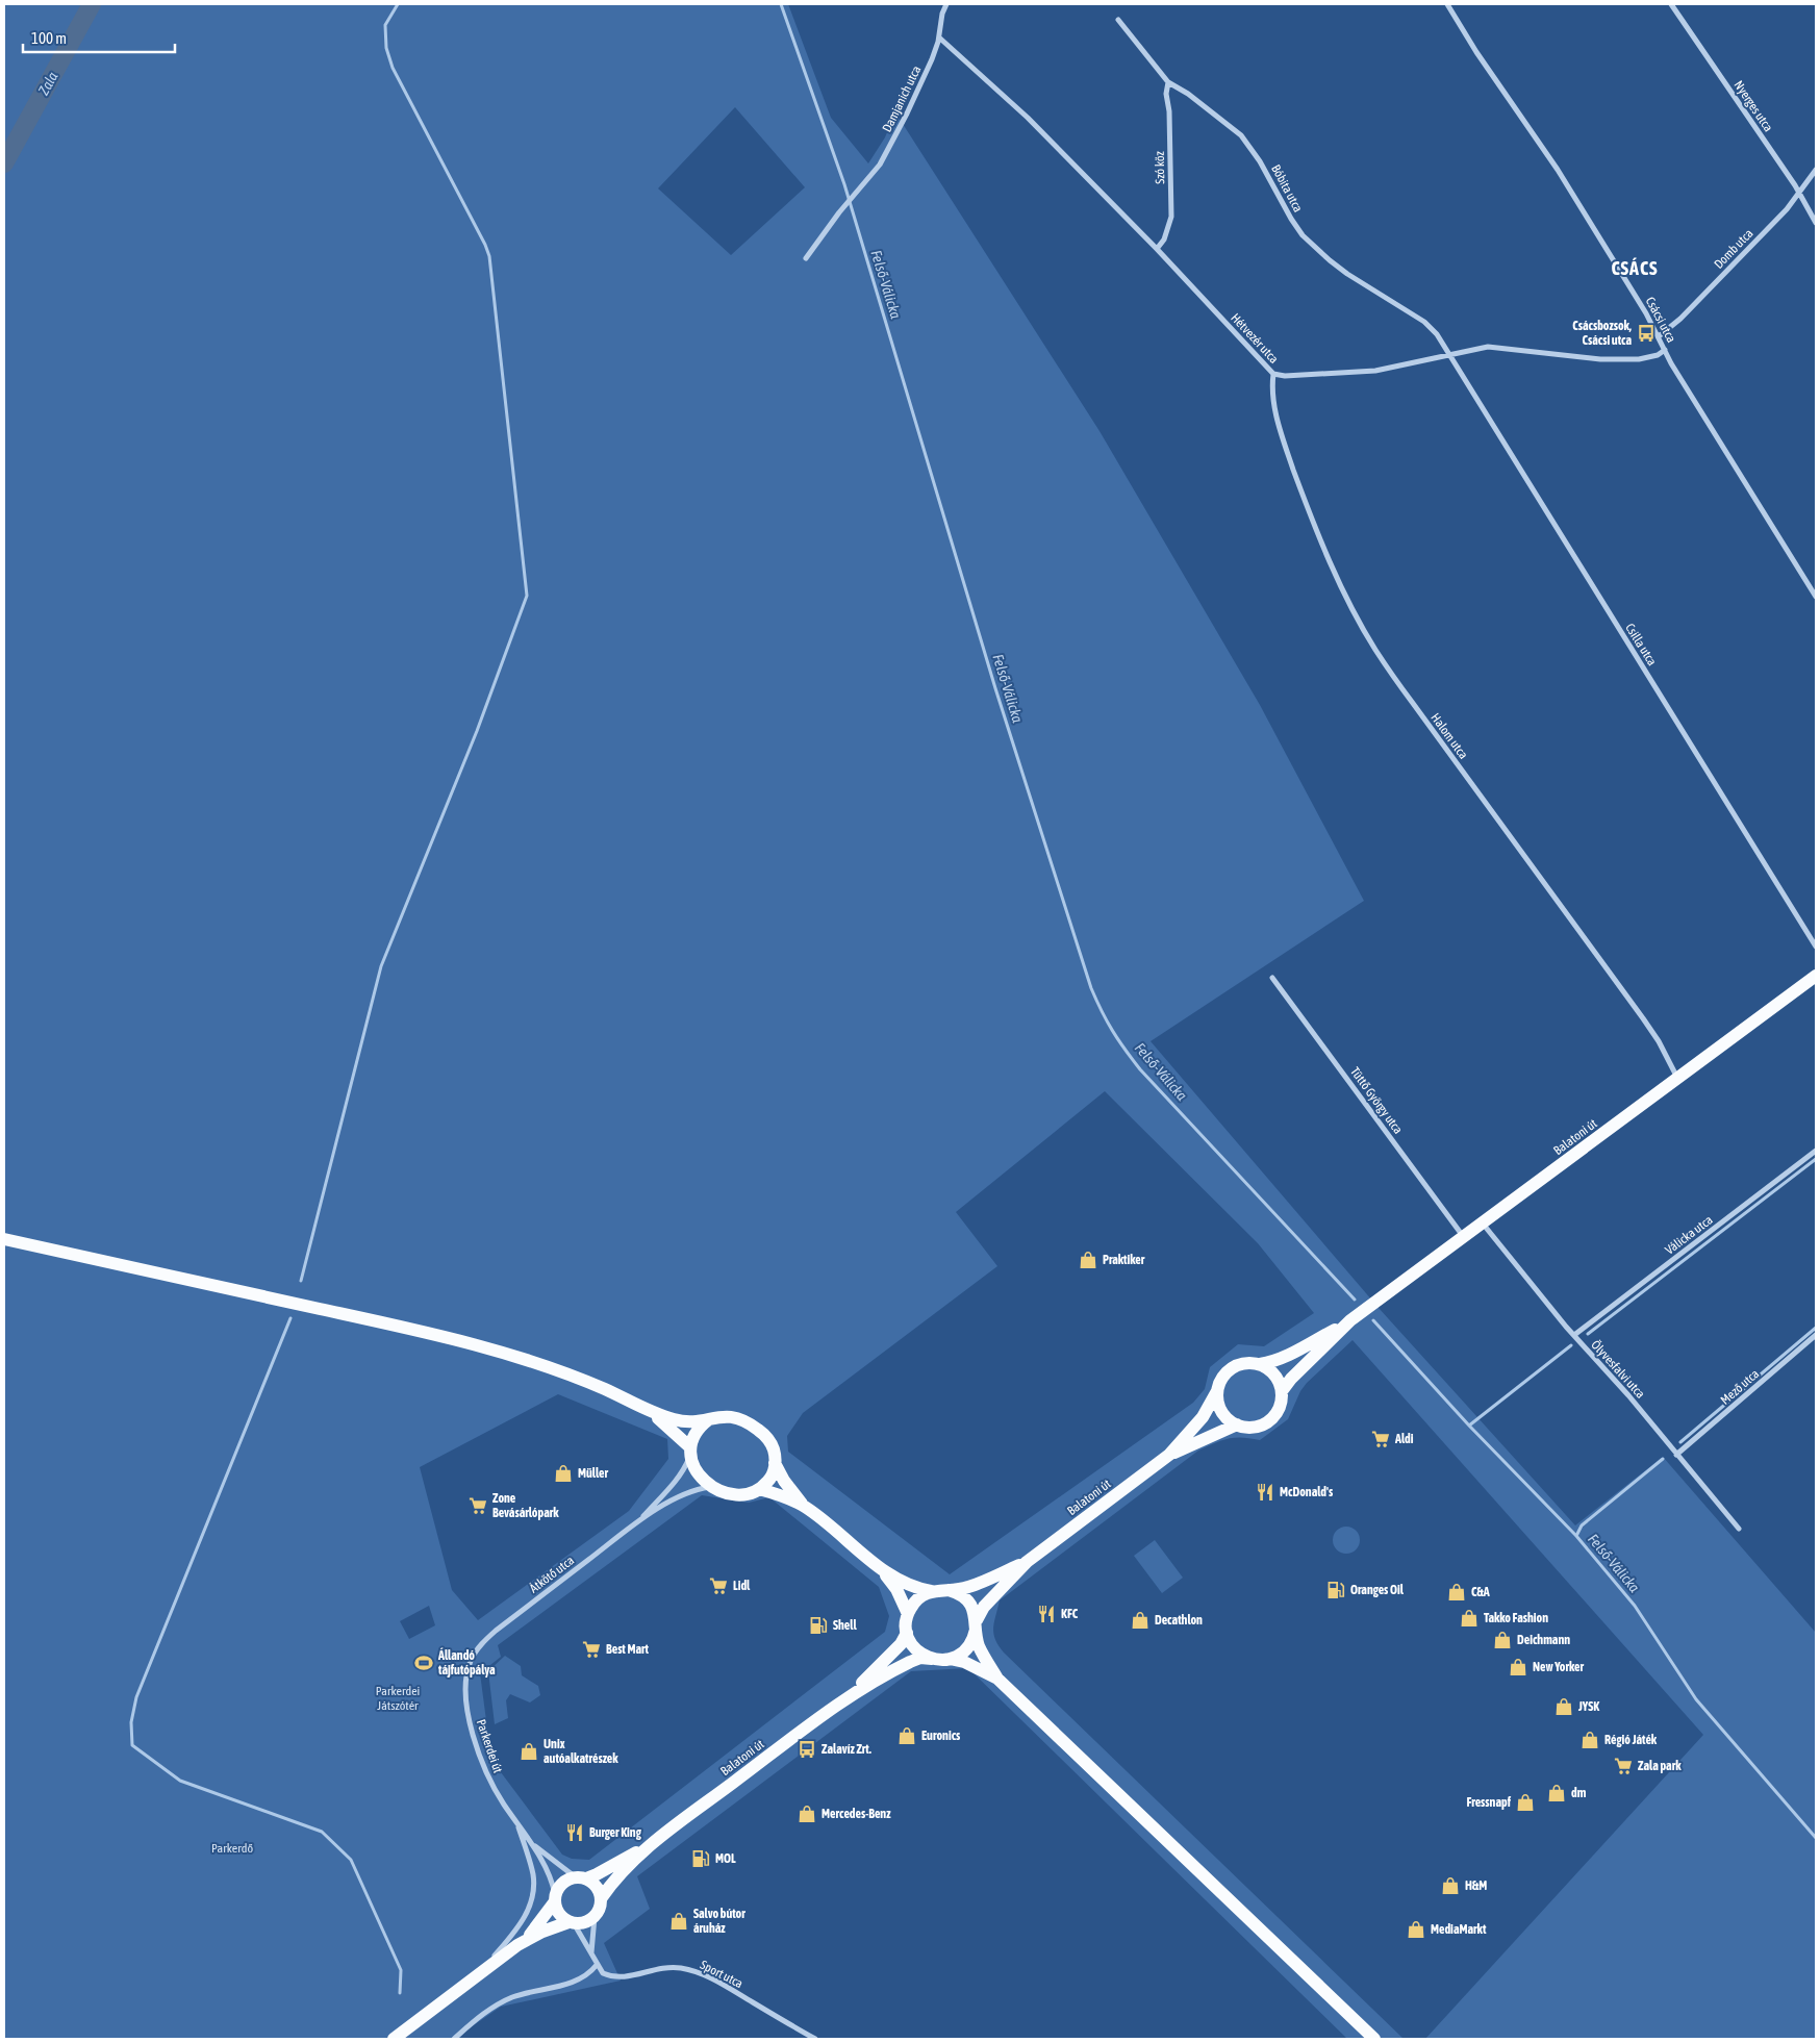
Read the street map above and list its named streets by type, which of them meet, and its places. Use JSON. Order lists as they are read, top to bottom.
{
  "streets": {
    "main road": ["Balatoni út"],
    "street": [
      "Damjanich utca",
      "Nyerges utca",
      "Szó köz",
      "Bóbita utca",
      "Domb utca",
      "Csácsi utca",
      "Hétvezér utca",
      "Csilla utca",
      "Halom utca",
      "Tüttő György utca",
      "Válicka utca",
      "Ölyvesfalvi utca",
      "Mező utca",
      "Átkötő utca",
      "Parkerdei út",
      "Sport utca"
    ]
  },
  "crossings": [
    ["Damjanich utca", "Hétvezér utca"],
    ["Nyerges utca", "Domb utca"],
    ["Szó köz", "Bóbita utca"],
    ["Szó köz", "Hétvezér utca"],
    ["Bóbita utca", "Hétvezér utca"],
    ["Bóbita utca", "Csilla utca"],
    ["Domb utca", "Csácsi utca"],
    ["Csácsi utca", "Hétvezér utca"],
    ["Hétvezér utca", "Csilla utca"],
    ["Hétvezér utca", "Halom utca"],
    ["Halom utca", "Balatoni út"],
    ["Tüttő György utca", "Balatoni út"],
    ["Balatoni út", "Ölyvesfalvi utca"],
    ["Balatoni út", "Parkerdei út"],
    ["Válicka utca", "Ölyvesfalvi utca"],
    ["Ölyvesfalvi utca", "Mező utca"],
    ["Átkötő utca", "Parkerdei út"]
  ],
  "districts": ["CSÁCS"],
  "water": ["Zala", "Felső-Válicka"],
  "parks": ["Parkerdei Játszótér", "Parkerdő"],
  "places": {
    "bus stop": ["Csácsbozsok, Csácsi utca", "Zalavíz Zrt."],
    "shop": [
      "Praktiker",
      "Müller",
      "C&A",
      "Takko Fashion",
      "Decathlon",
      "Deichmann",
      "New Yorker",
      "JYSK",
      "Euronics",
      "Régió Játék",
      "Unix autóalkatrészek",
      "dm",
      "Fressnapf",
      "Mercedes-Benz",
      "H&M",
      "Salvo bútor áruház",
      "MediaMarkt"
    ],
    "supermarket": [
      "Aldi",
      "Zone Bevásárlópark",
      "Lidl",
      "Best Mart",
      "Zala park"
    ],
    "restaurant": ["McDonald's", "KFC", "Burger King"],
    "fuel station": ["Oranges Oil", "Shell", "MOL"],
    "sports": ["Állandó tájfutópálya"]
  },
  "scale_bar": "100 m"
}
